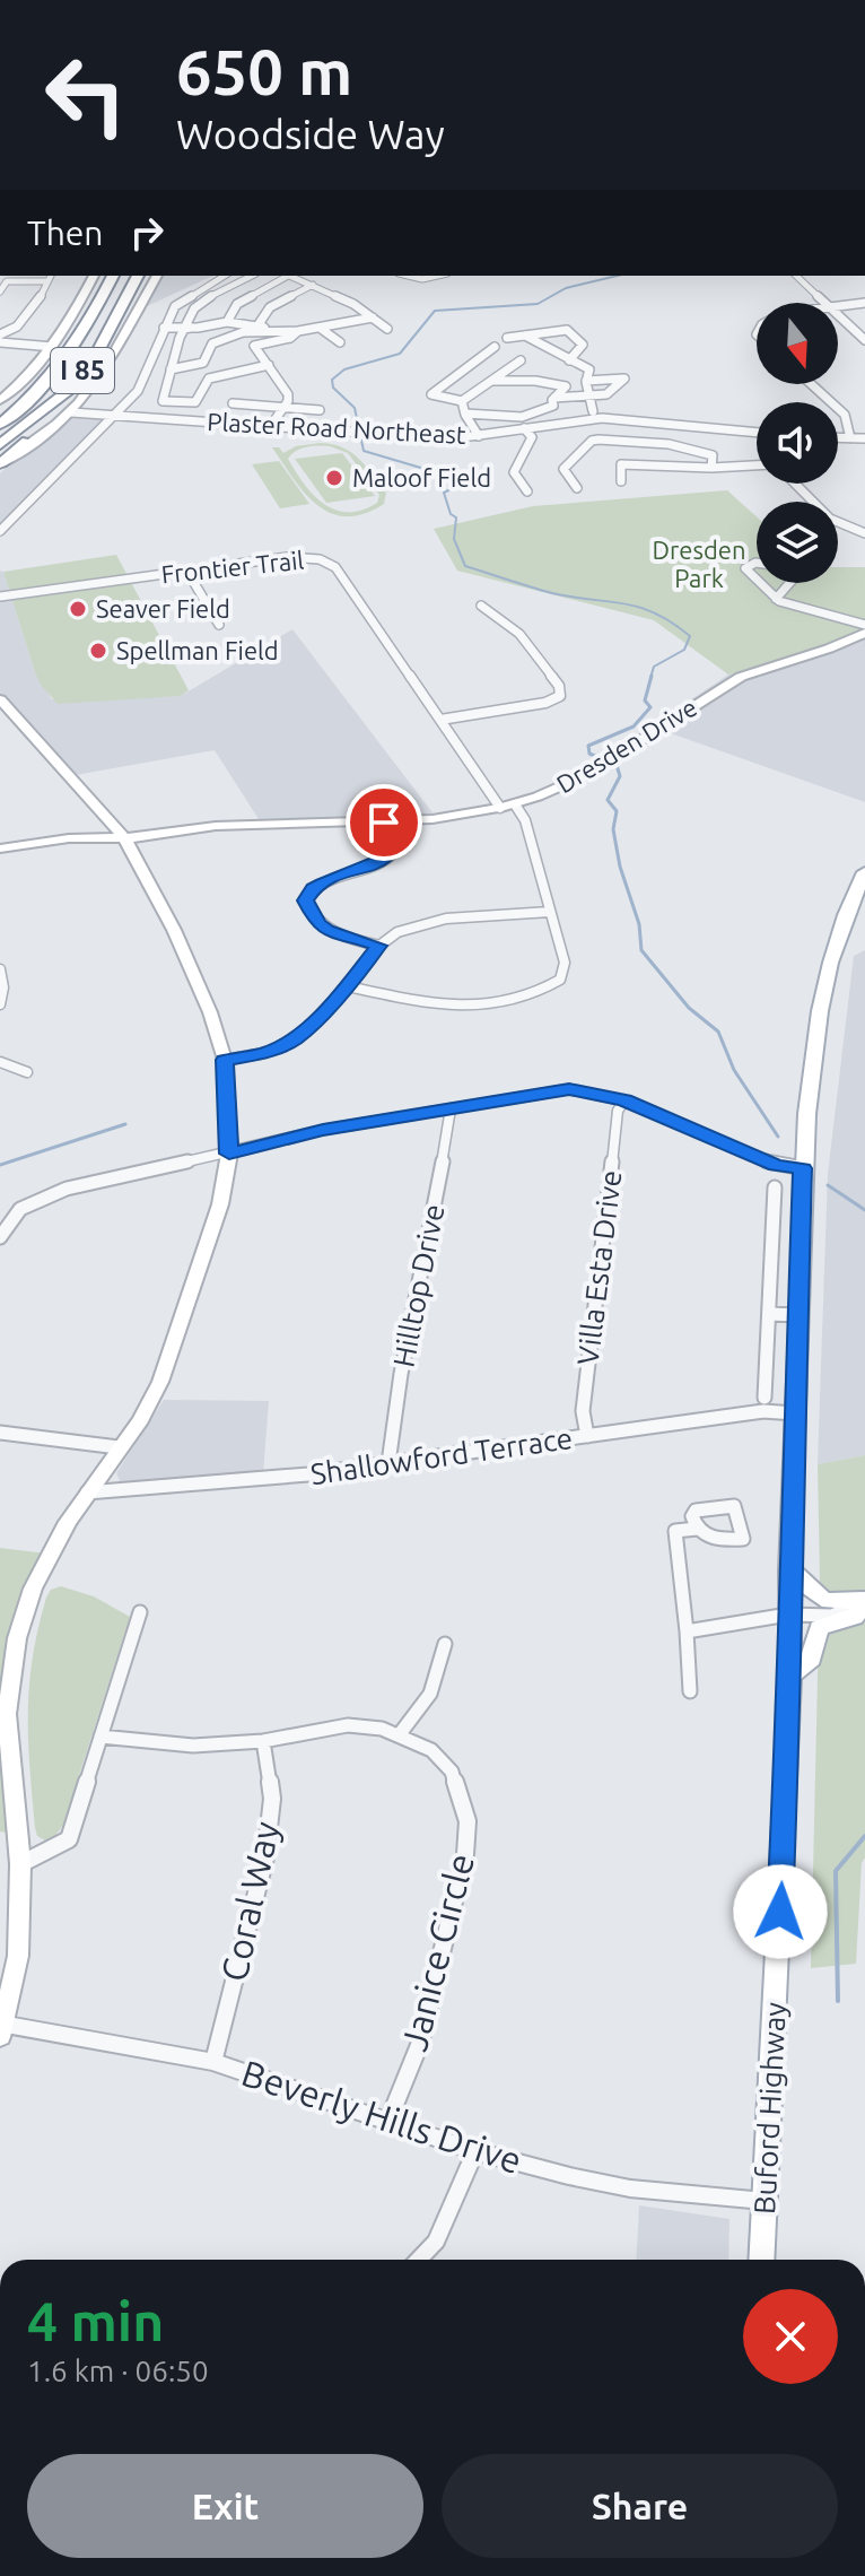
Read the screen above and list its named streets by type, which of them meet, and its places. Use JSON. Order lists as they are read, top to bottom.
{
  "streets": {
    "highway": ["I 85"],
    "main road": ["Buford Highway"],
    "street": [
      "Plaster Road Northeast",
      "Frontier Trail",
      "Dresden Drive",
      "Villa Esta Drive",
      "Hilltop Drive",
      "Shallowford Terrace",
      "Coral Way",
      "Janice Circle",
      "Beverly Hills Drive"
    ]
  },
  "crossings": [
    ["Frontier Trail", "Dresden Drive"],
    ["Villa Esta Drive", "Shallowford Terrace"],
    ["Hilltop Drive", "Shallowford Terrace"],
    ["Shallowford Terrace", "Buford Highway"],
    ["Coral Way", "Janice Circle"],
    ["Coral Way", "Beverly Hills Drive"],
    ["Janice Circle", "Beverly Hills Drive"],
    ["Buford Highway", "Beverly Hills Drive"]
  ],
  "parks": ["Dresden Park"],
  "places": ["Maloof Field", "Seaver Field", "Spellman Field"],
  "north": "bottom",
  "page": {
    "turn": ["650 m", "Woodside Way"],
    "then": "Then",
    "heading": ["4 min", "1.6 km · 06:50"],
    "buttons": ["Exit", "Share"]
  }
}
